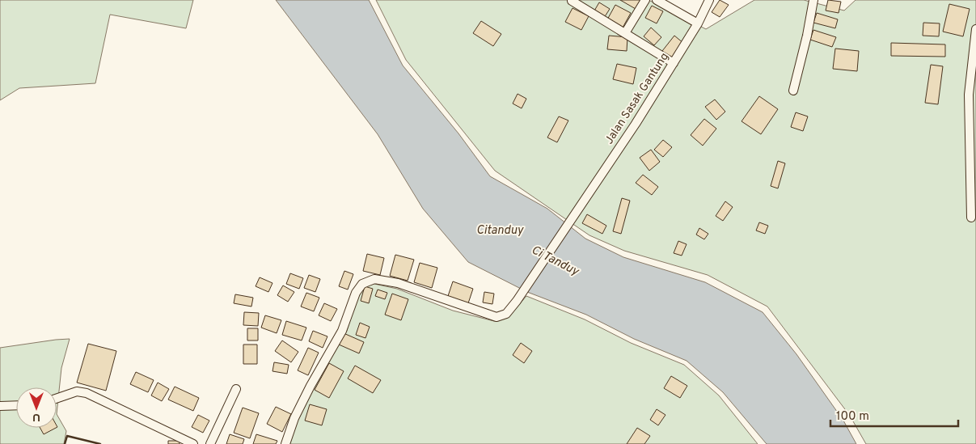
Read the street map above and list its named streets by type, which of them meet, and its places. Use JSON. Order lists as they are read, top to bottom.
{
  "streets": {
    "street": ["Jalan Sasak Gantung"]
  },
  "water": ["Citanduy", "Ci Tanduy"],
  "scale_bar": "100 m",
  "north": "bottom"
}
